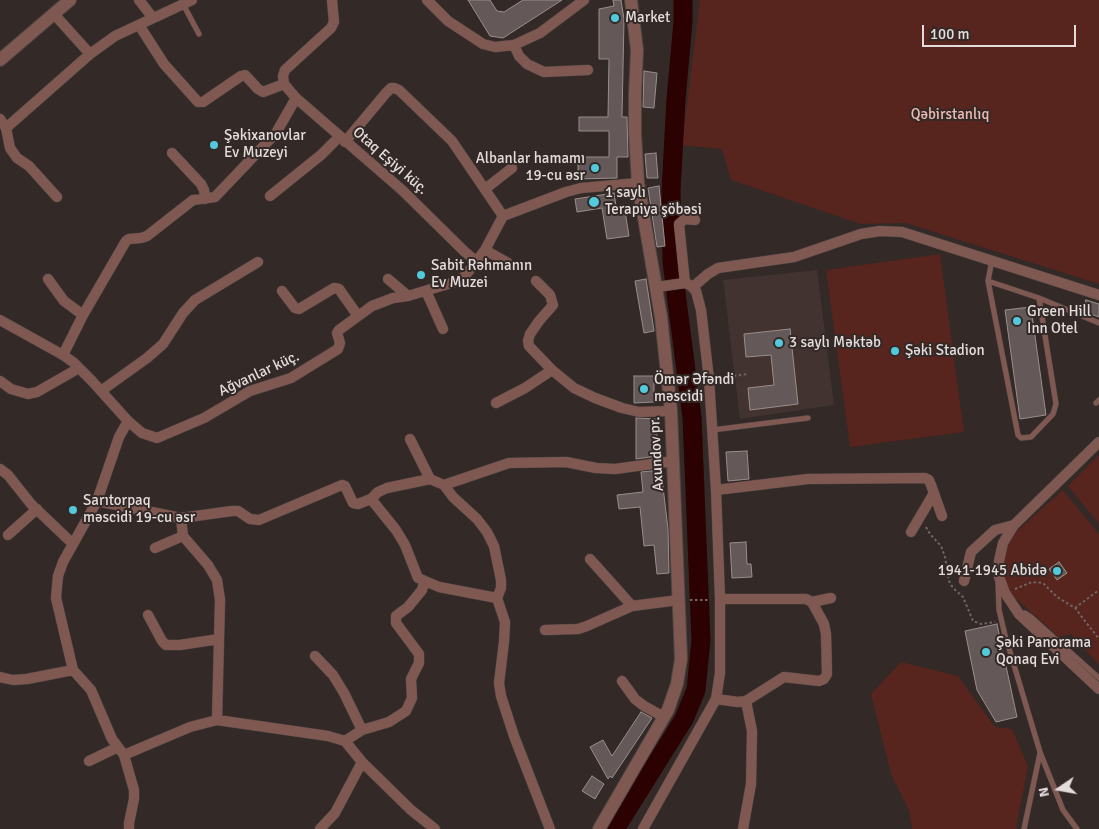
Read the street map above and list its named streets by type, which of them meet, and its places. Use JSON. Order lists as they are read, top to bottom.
{
  "streets": {
    "street": ["Otaq Eşiyi küç.", "Ağvanlar küç.", "Axundov pr."]
  },
  "crossings": [
    ["Otaq Eşiyi küç.", "Ağvanlar küç."]
  ],
  "parks": ["Qəbirstanlıq"],
  "places": [
    "Market",
    "Şəkixanovlar Ev Muzeyi",
    "Albanlar hamamı 19-cu əsr",
    "1 saylı Terapiya şöbəsi",
    "Sabit Rəhmanın Ev Muzei",
    "Green Hill Inn Otel",
    "3 saylı Məktəb",
    "Şəki Stadion",
    "Ömər Əfəndi məscidi",
    "Sarıtorpaq məscidi 19-cu əsr",
    "1941-1945 Abidə",
    "Şəki Panorama Qonaq Evi"
  ],
  "scale_bar": "100 m",
  "north": "left"
}
